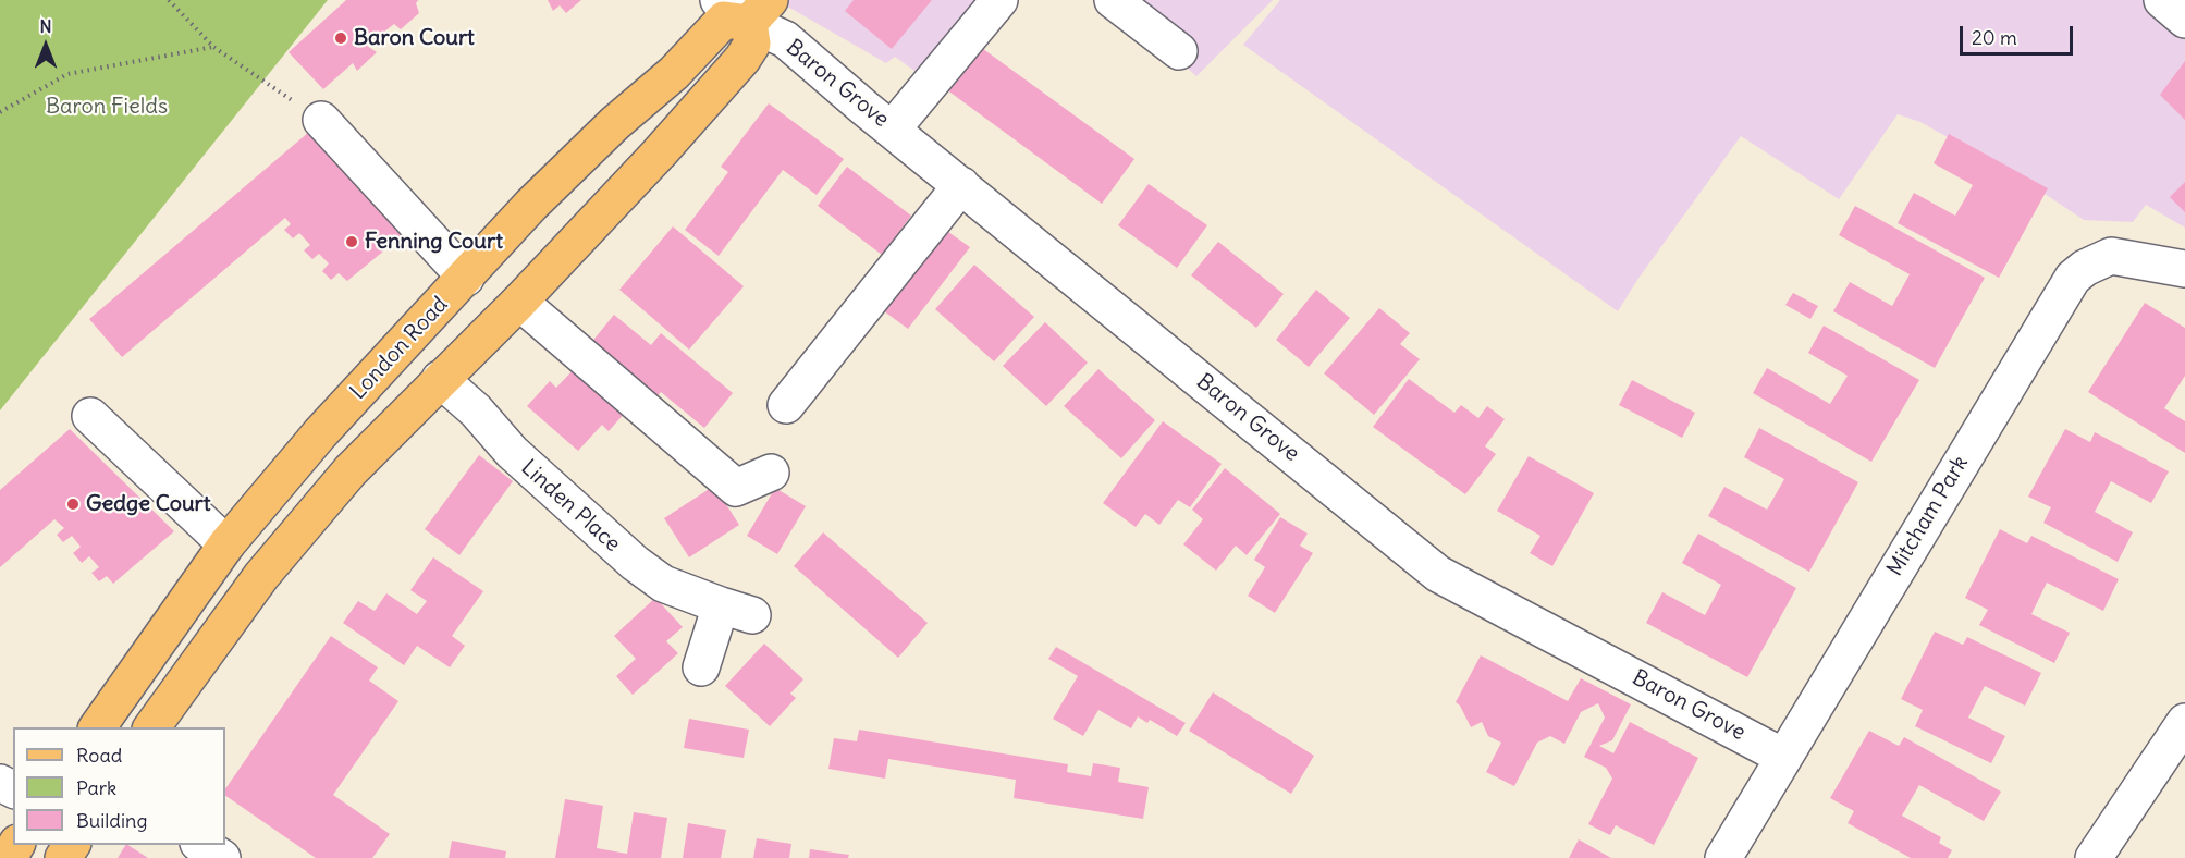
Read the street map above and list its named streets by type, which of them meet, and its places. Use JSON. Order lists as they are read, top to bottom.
{
  "streets": {
    "main road": ["London Road"],
    "street": ["Baron Grove", "Linden Place", "Mitcham Park"]
  },
  "crossings": [
    ["Baron Grove", "London Road"],
    ["Baron Grove", "Mitcham Park"]
  ],
  "parks": ["Baron Fields"],
  "places": ["Baron Court", "Fenning Court", "Gedge Court"],
  "legend": ["Road", "Park", "Building"],
  "scale_bar": "20 m",
  "north": "top"
}
